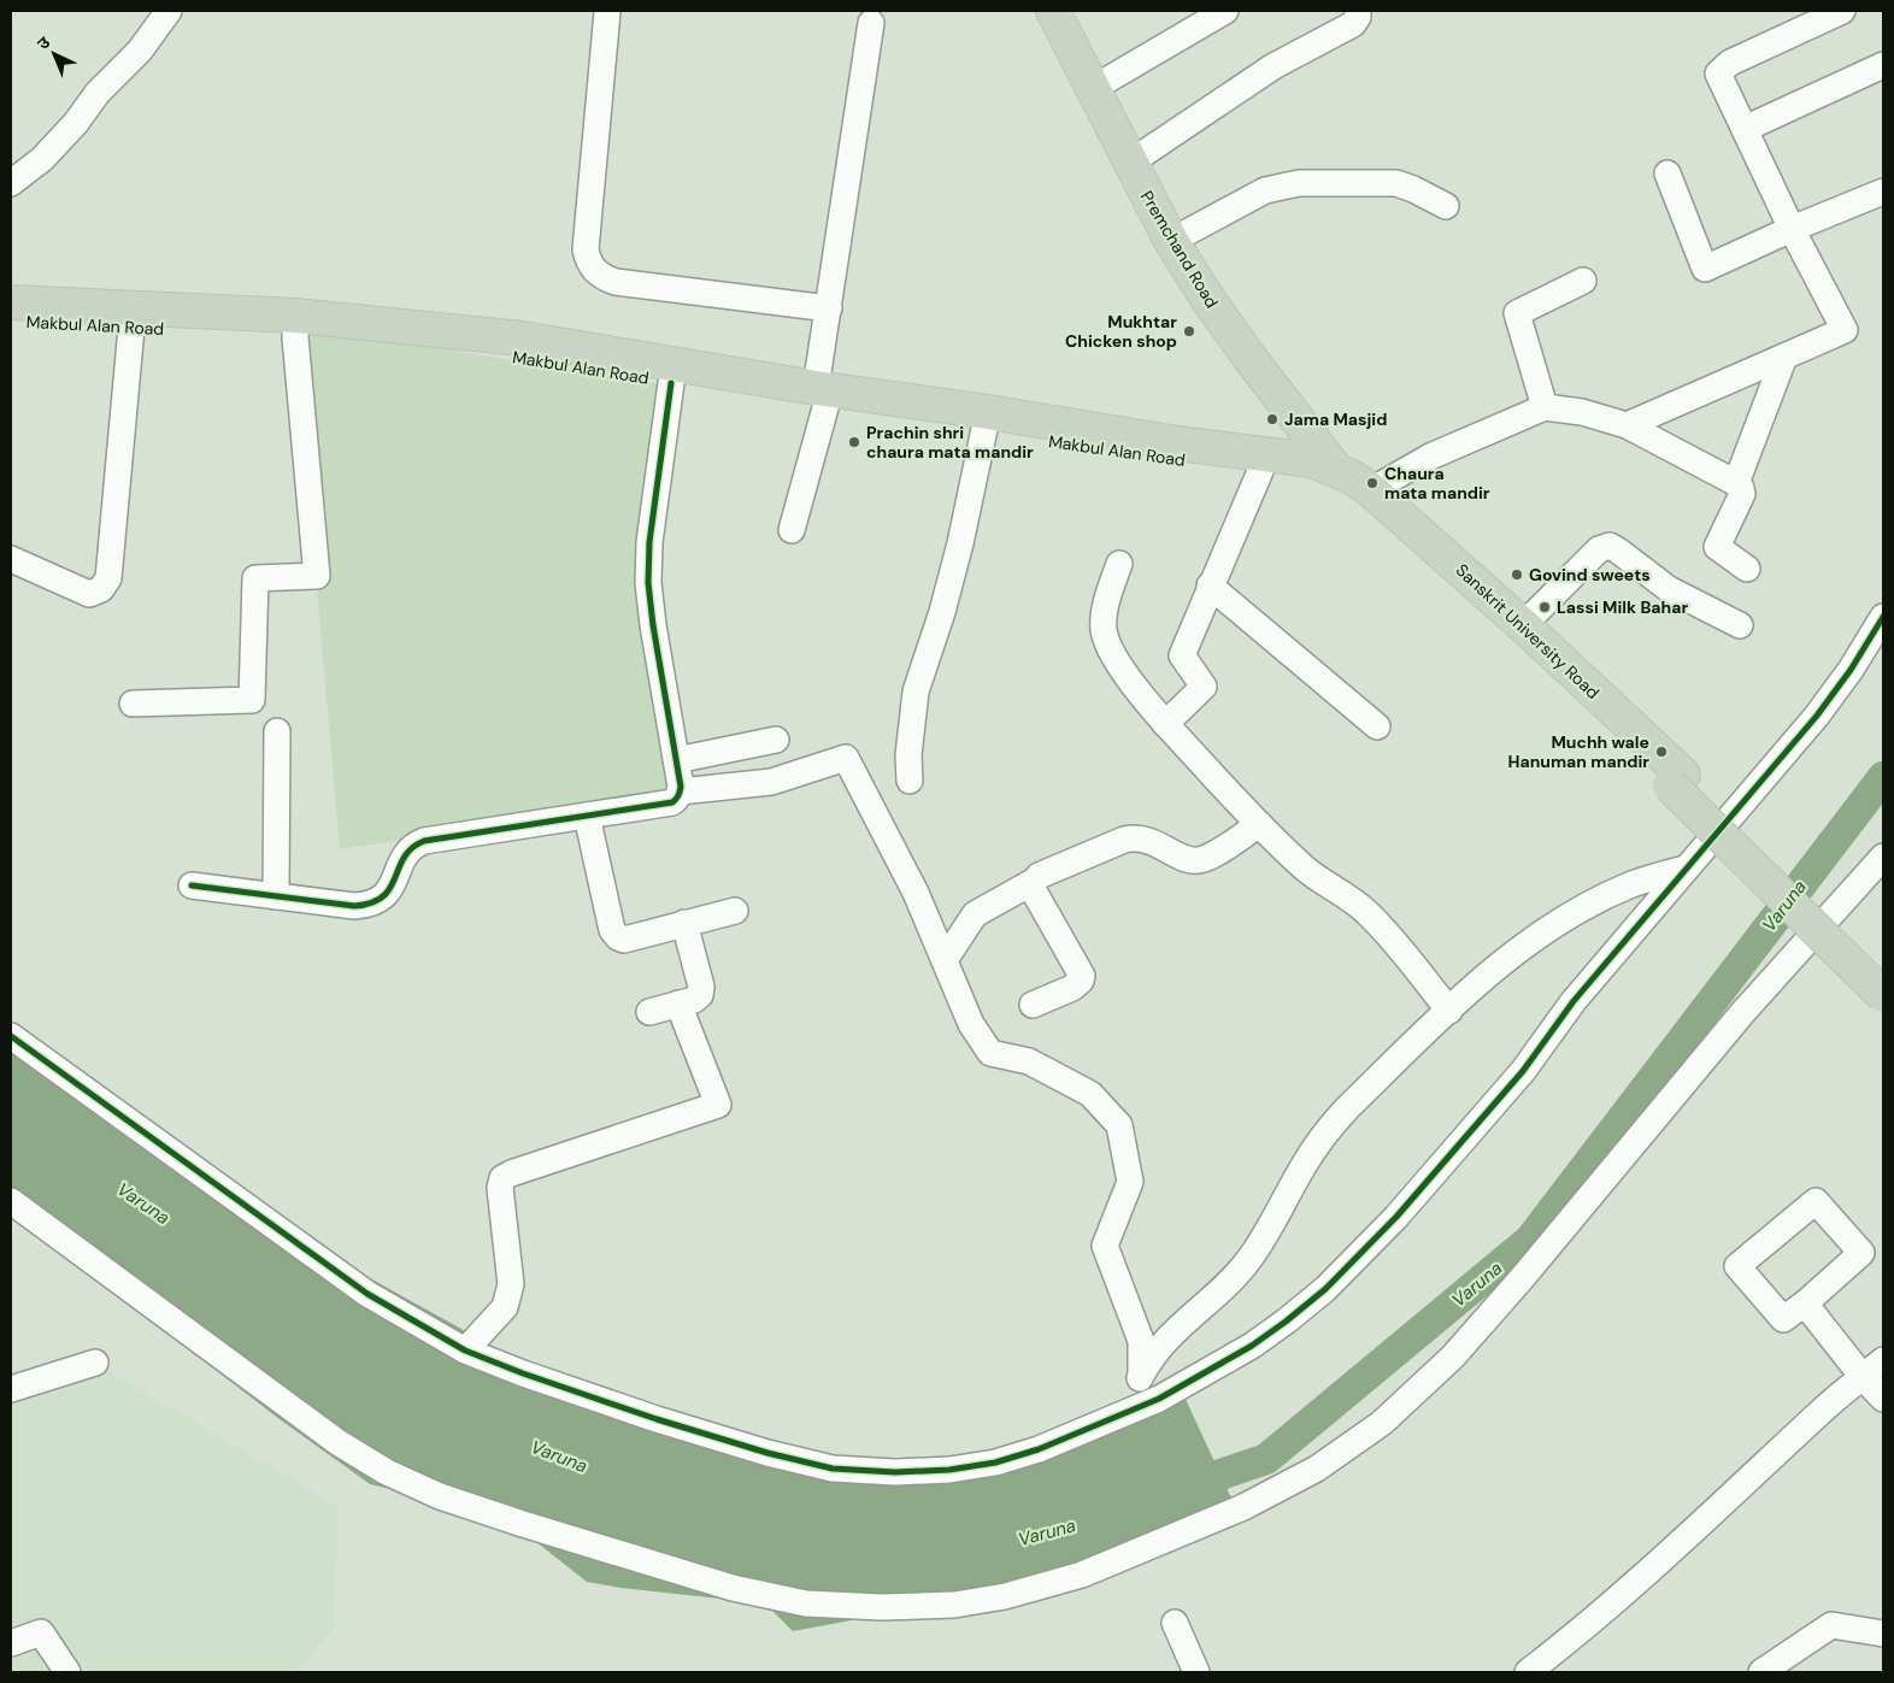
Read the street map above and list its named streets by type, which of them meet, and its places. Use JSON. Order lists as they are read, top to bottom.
{
  "streets": {
    "highway": ["Premchand Road", "Makbul Alan Road", "Sanskrit University Road"]
  },
  "crossings": [
    ["Premchand Road", "Makbul Alan Road"],
    ["Makbul Alan Road", "Sanskrit University Road"]
  ],
  "water": ["Varuna"],
  "places": [
    "Mukhtar Chicken shop",
    "Jama Masjid",
    "Prachin shri chaura mata mandir",
    "Chaura mata mandir",
    "Govind sweets",
    "Lassi Milk Bahar",
    "Muchh wale Hanuman mandir"
  ],
  "north": "top left"
}
